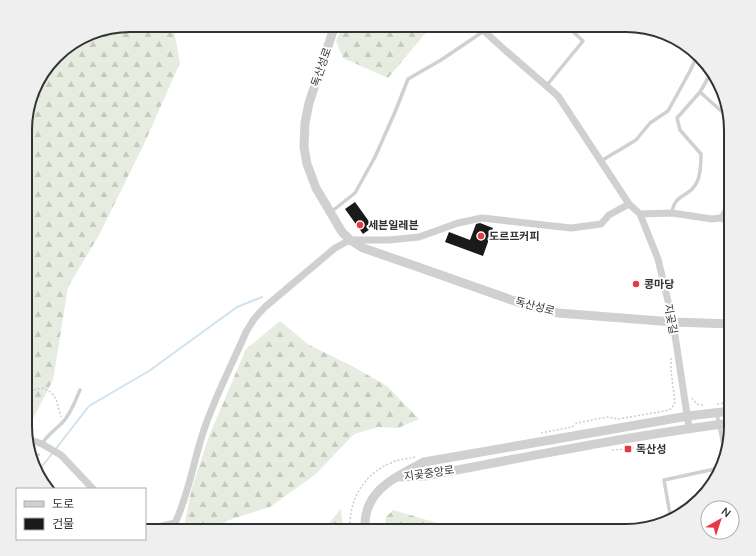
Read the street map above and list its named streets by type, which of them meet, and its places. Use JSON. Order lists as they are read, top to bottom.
{
  "streets": {
    "street": ["독산성로", "지곶길", "지곶중앙로"]
  },
  "crossings": [
    ["독산성로", "지곶길"],
    ["지곶길", "지곶중앙로"]
  ],
  "places": {
    "other": ["세븐일레븐", "도르프커피", "콩마당"],
    "transit": ["독산성"]
  },
  "legend": ["도로", "건물"],
  "north": "top right"
}
